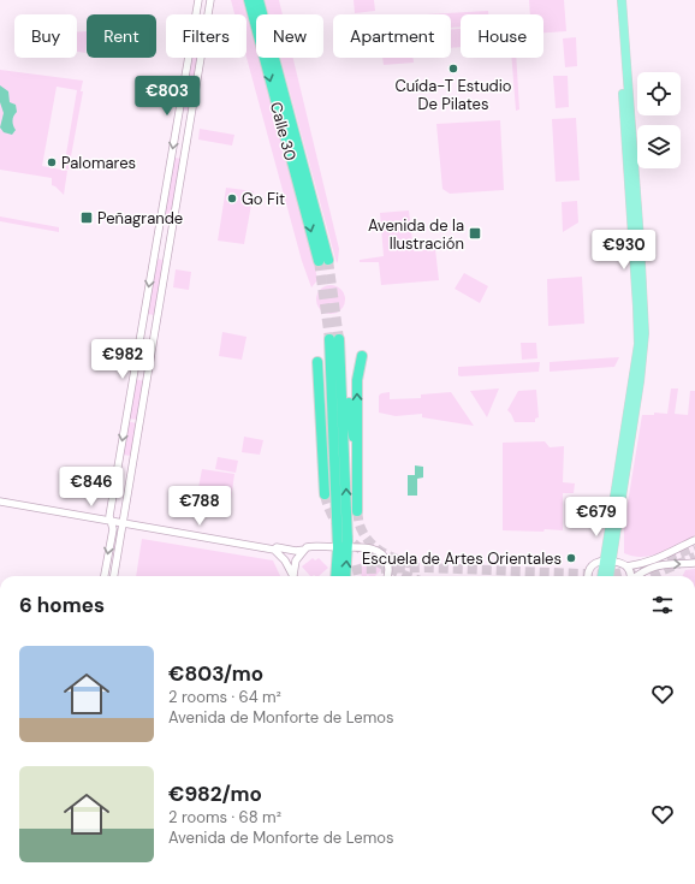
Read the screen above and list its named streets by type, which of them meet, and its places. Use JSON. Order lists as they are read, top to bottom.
{
  "streets": {
    "highway": ["Calle 30"]
  },
  "places": {
    "other": [
      "Cuída-T Estudio De Pilates",
      "Palomares",
      "Go Fit",
      "Escuela de Artes Orientales"
    ],
    "transit": ["Peñagrande", "Avenida de la Ilustración"]
  },
  "page": {
    "chip": [
      "Buy",
      "Rent",
      "Filters",
      "New",
      "Apartment",
      "House"
    ],
    "price": [
      "€803",
      "€930",
      "€982",
      "€846",
      "€788",
      "€679"
    ],
    "heading": "6 homes",
    "list": [
      {
        "name": "€803/mo",
        "note": "2 rooms · 64 m² · Avenida de Monforte de Lemos"
      },
      {
        "name": "€982/mo",
        "note": "2 rooms · 68 m² · Avenida de Monforte de Lemos"
      }
    ]
  }
}
